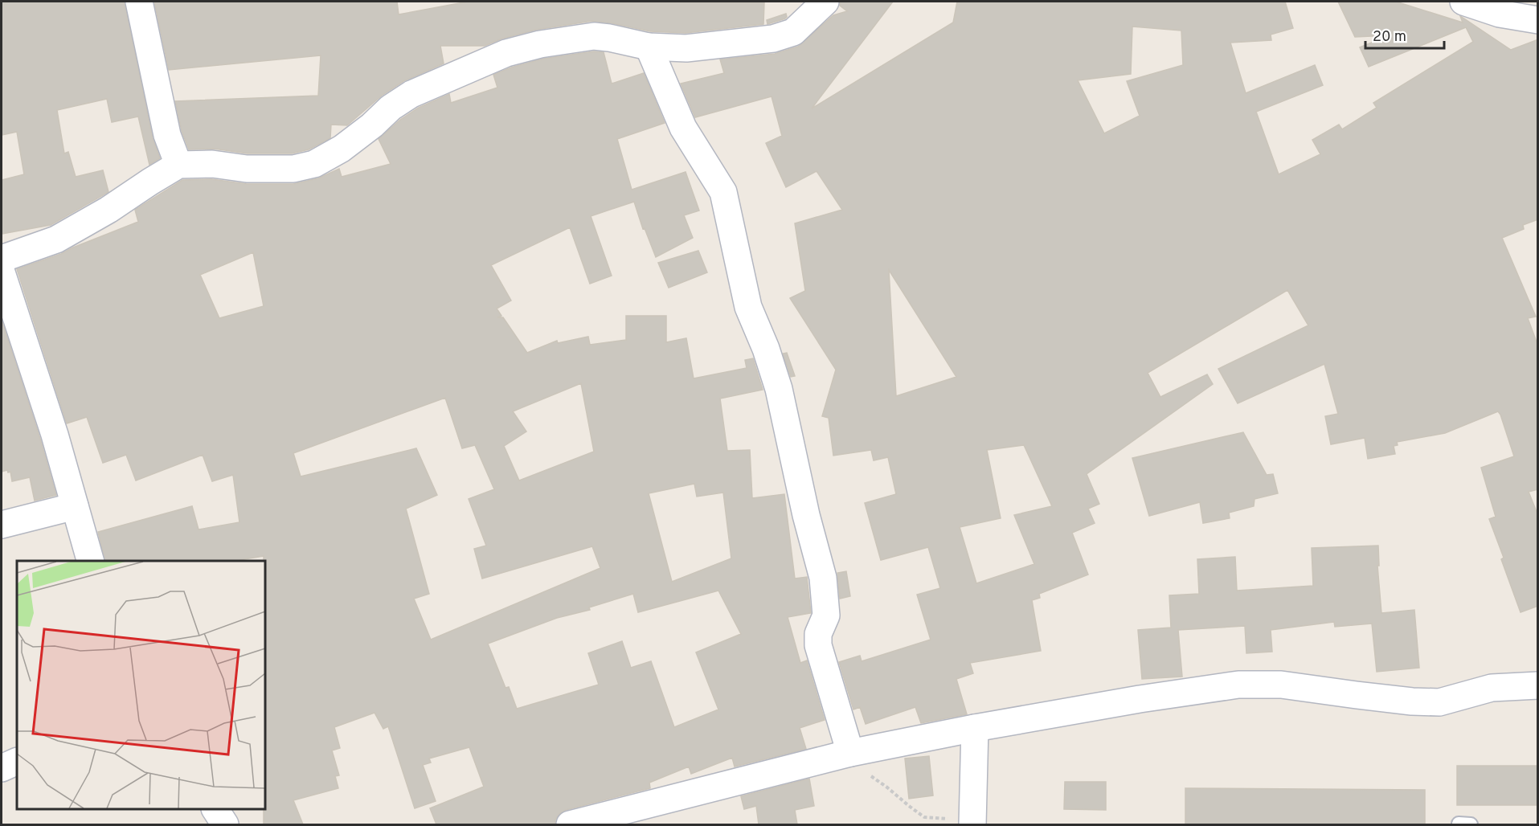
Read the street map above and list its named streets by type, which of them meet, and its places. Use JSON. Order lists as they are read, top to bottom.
{
  "scale_bar": "20 m"
}
